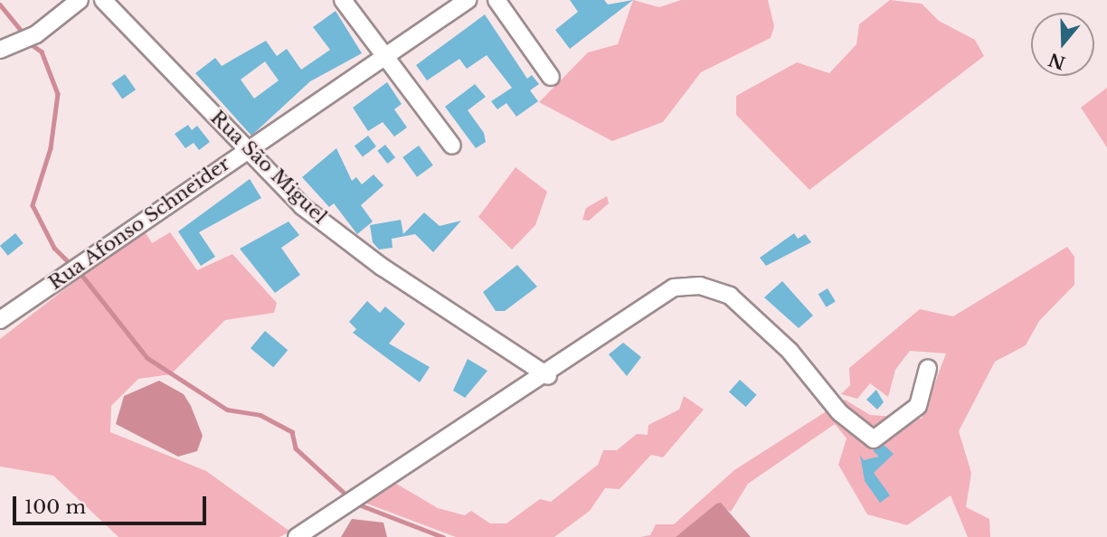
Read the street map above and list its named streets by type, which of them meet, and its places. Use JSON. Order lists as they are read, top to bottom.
{
  "streets": {
    "street": ["Rua São Miguel", "Rua Afonso Schneider"]
  },
  "crossings": [
    ["Rua São Miguel", "Rua Afonso Schneider"]
  ],
  "scale_bar": "100 m",
  "north": "bottom"
}
